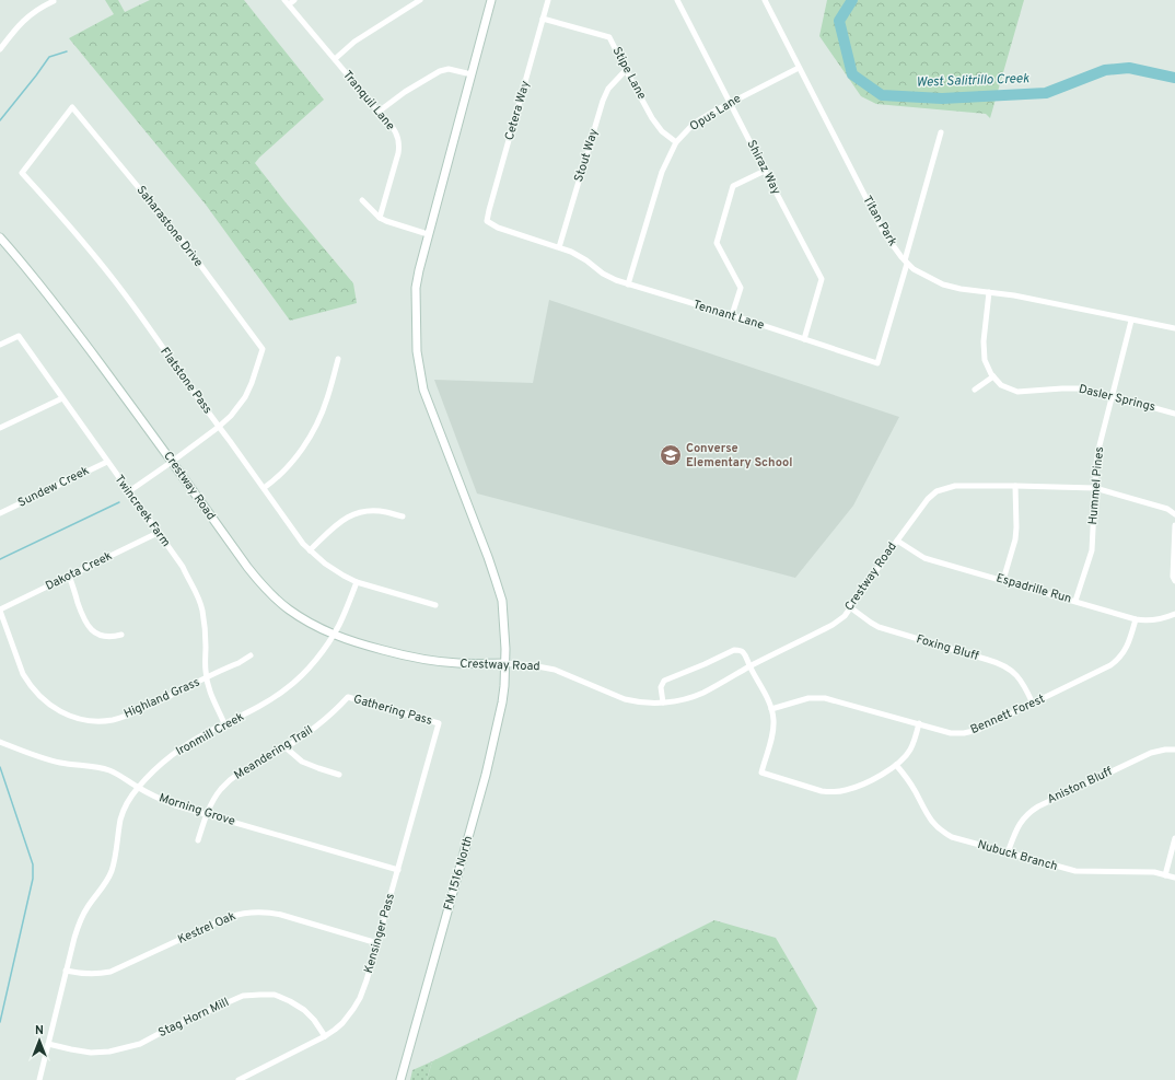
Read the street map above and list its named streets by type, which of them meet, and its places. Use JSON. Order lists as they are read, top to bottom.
{
  "streets": {
    "main road": ["Crestway Road", "FM 1516 North"],
    "street": [
      "Stipe Lane",
      "Tranquil Lane",
      "Cetera Way",
      "Opus Lane",
      "Stout Way",
      "Shiraz Way",
      "Titan Park",
      "Saharastone Drive",
      "Tennant Lane",
      "Flatstone Pass",
      "Dasler Springs",
      "Hummel Pines",
      "Sundew Creek",
      "Twincreek Farm",
      "Dakota Creek",
      "Espadrille Run",
      "Foxing Bluff",
      "Highland Grass",
      "Gathering Pass",
      "Bennett Forest",
      "Ironmill Creek",
      "Meandering Trail",
      "Aniston Bluff",
      "Morning Grove",
      "Nubuck Branch",
      "Kestrel Oak",
      "Kensinger Pass",
      "Stag Horn Mill"
    ]
  },
  "crossings": [
    ["Stipe Lane", "Cetera Way"],
    ["Stipe Lane", "Opus Lane"],
    ["Stipe Lane", "Stout Way"],
    ["Cetera Way", "Tennant Lane"],
    ["Opus Lane", "Shiraz Way"],
    ["Opus Lane", "Titan Park"],
    ["Opus Lane", "Tennant Lane"],
    ["Stout Way", "Tennant Lane"],
    ["Shiraz Way", "Tennant Lane"],
    ["Titan Park", "Tennant Lane"],
    ["Titan Park", "Dasler Springs"],
    ["Titan Park", "Hummel Pines"],
    ["Saharastone Drive", "Flatstone Pass"],
    ["Flatstone Pass", "Ironmill Creek"],
    ["Dasler Springs", "Hummel Pines"],
    ["Crestway Road", "Hummel Pines"],
    ["Crestway Road", "Espadrille Run"],
    ["Crestway Road", "Foxing Bluff"],
    ["Crestway Road", "Ironmill Creek"],
    ["Crestway Road", "FM 1516 North"],
    ["Hummel Pines", "Espadrille Run"],
    ["Sundew Creek", "Twincreek Farm"],
    ["Twincreek Farm", "Dakota Creek"],
    ["Twincreek Farm", "Highland Grass"],
    ["Twincreek Farm", "Ironmill Creek"],
    ["Dakota Creek", "Highland Grass"],
    ["Espadrille Run", "Bennett Forest"],
    ["Foxing Bluff", "Bennett Forest"],
    ["Gathering Pass", "Meandering Trail"],
    ["Gathering Pass", "Kensinger Pass"],
    ["Ironmill Creek", "Morning Grove"],
    ["Ironmill Creek", "Kestrel Oak"],
    ["Ironmill Creek", "Stag Horn Mill"],
    ["Meandering Trail", "Morning Grove"],
    ["Aniston Bluff", "Nubuck Branch"],
    ["Morning Grove", "Kensinger Pass"],
    ["Kestrel Oak", "Kensinger Pass"],
    ["Kensinger Pass", "Stag Horn Mill"]
  ],
  "water": ["West Salitrillo Creek"],
  "places": {
    "school or university": ["Converse Elementary School"]
  },
  "north": "top"
}
